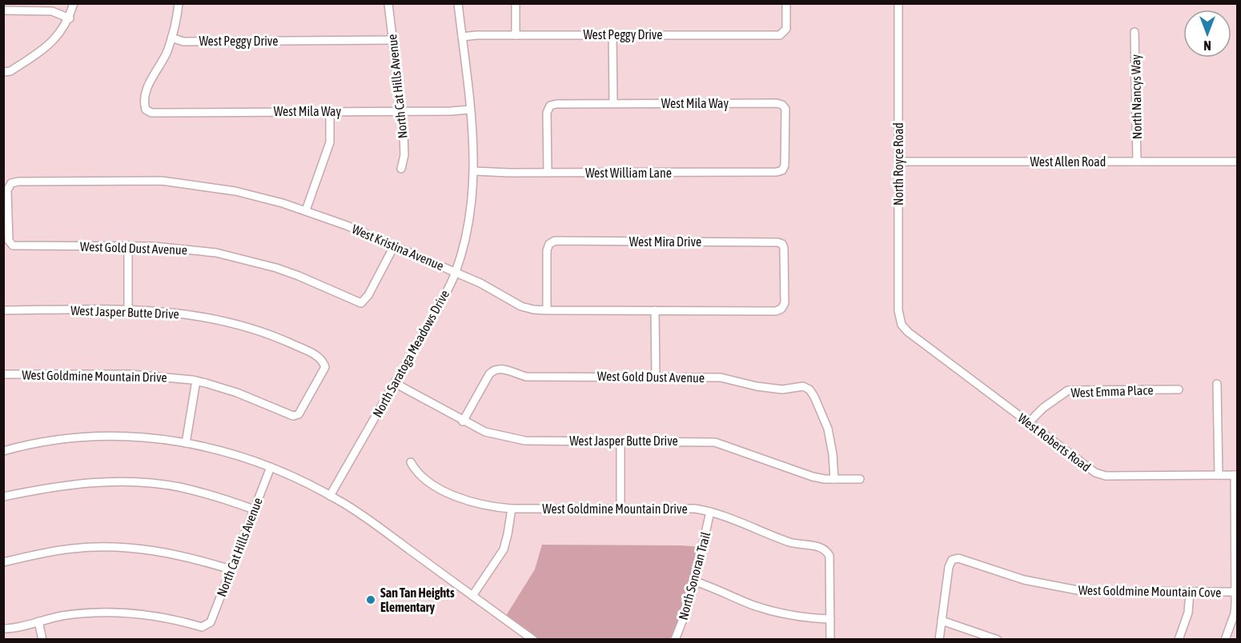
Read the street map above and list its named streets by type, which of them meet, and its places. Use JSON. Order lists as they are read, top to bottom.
{
  "streets": {
    "street": [
      "West Peggy Drive",
      "North Cat Hills Avenue",
      "North Nancys Way",
      "West Mila Way",
      "West Allen Road",
      "North Royce Road",
      "West William Lane",
      "West Mira Drive",
      "West Kristina Avenue",
      "West Gold Dust Avenue",
      "West Jasper Butte Drive",
      "North Saratoga Meadows Drive",
      "West Goldmine Mountain Drive",
      "West Emma Place",
      "West Roberts Road",
      "North Sonoran Trail",
      "West Goldmine Mountain Cove"
    ]
  },
  "crossings": [
    ["West Peggy Drive", "North Cat Hills Avenue"],
    ["West Peggy Drive", "West Mila Way"],
    ["West Peggy Drive", "North Saratoga Meadows Drive"],
    ["North Cat Hills Avenue", "West Mila Way"],
    ["North Nancys Way", "West Allen Road"],
    ["West Mila Way", "West William Lane"],
    ["West Mila Way", "North Saratoga Meadows Drive"],
    ["West Allen Road", "North Royce Road"],
    ["North Royce Road", "West Roberts Road"],
    ["West William Lane", "North Saratoga Meadows Drive"],
    ["West Mira Drive", "West Kristina Avenue"],
    ["West Kristina Avenue", "West Gold Dust Avenue"],
    ["West Kristina Avenue", "North Saratoga Meadows Drive"],
    ["West Gold Dust Avenue", "West Jasper Butte Drive"],
    ["West Jasper Butte Drive", "North Saratoga Meadows Drive"],
    ["West Jasper Butte Drive", "West Goldmine Mountain Drive"],
    ["West Goldmine Mountain Drive", "North Sonoran Trail"],
    ["West Emma Place", "West Roberts Road"]
  ],
  "places": ["San Tan Heights Elementary"],
  "north": "bottom"
}
